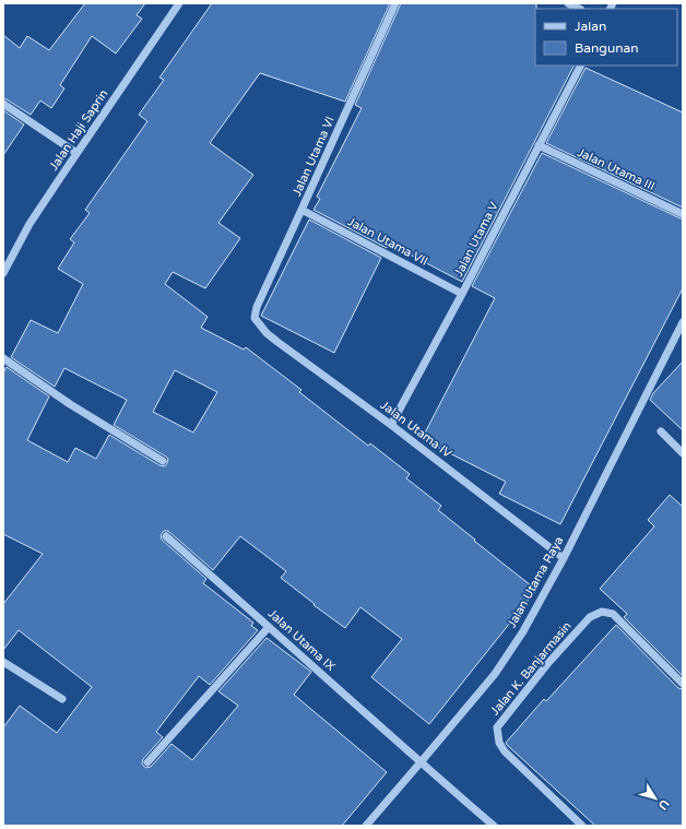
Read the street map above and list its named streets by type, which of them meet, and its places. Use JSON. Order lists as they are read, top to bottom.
{
  "streets": {
    "street": [
      "Jalan Haji Saprin",
      "Jalan Utama VI",
      "Jalan Utama III",
      "Jalan Utama V",
      "Jalan Utama VII",
      "Jalan Utama IV",
      "Jalan Utama Raya",
      "Jalan Utama IX",
      "Jalan K. Banjarmasin"
    ]
  },
  "crossings": [
    ["Jalan Utama VI", "Jalan Utama VII"],
    ["Jalan Utama VI", "Jalan Utama IV"],
    ["Jalan Utama III", "Jalan Utama V"],
    ["Jalan Utama V", "Jalan Utama VII"],
    ["Jalan Utama V", "Jalan Utama IV"],
    ["Jalan Utama IV", "Jalan Utama Raya"],
    ["Jalan Utama Raya", "Jalan Utama IX"]
  ],
  "legend": ["Jalan", "Bangunan"],
  "north": "bottom right"
}
